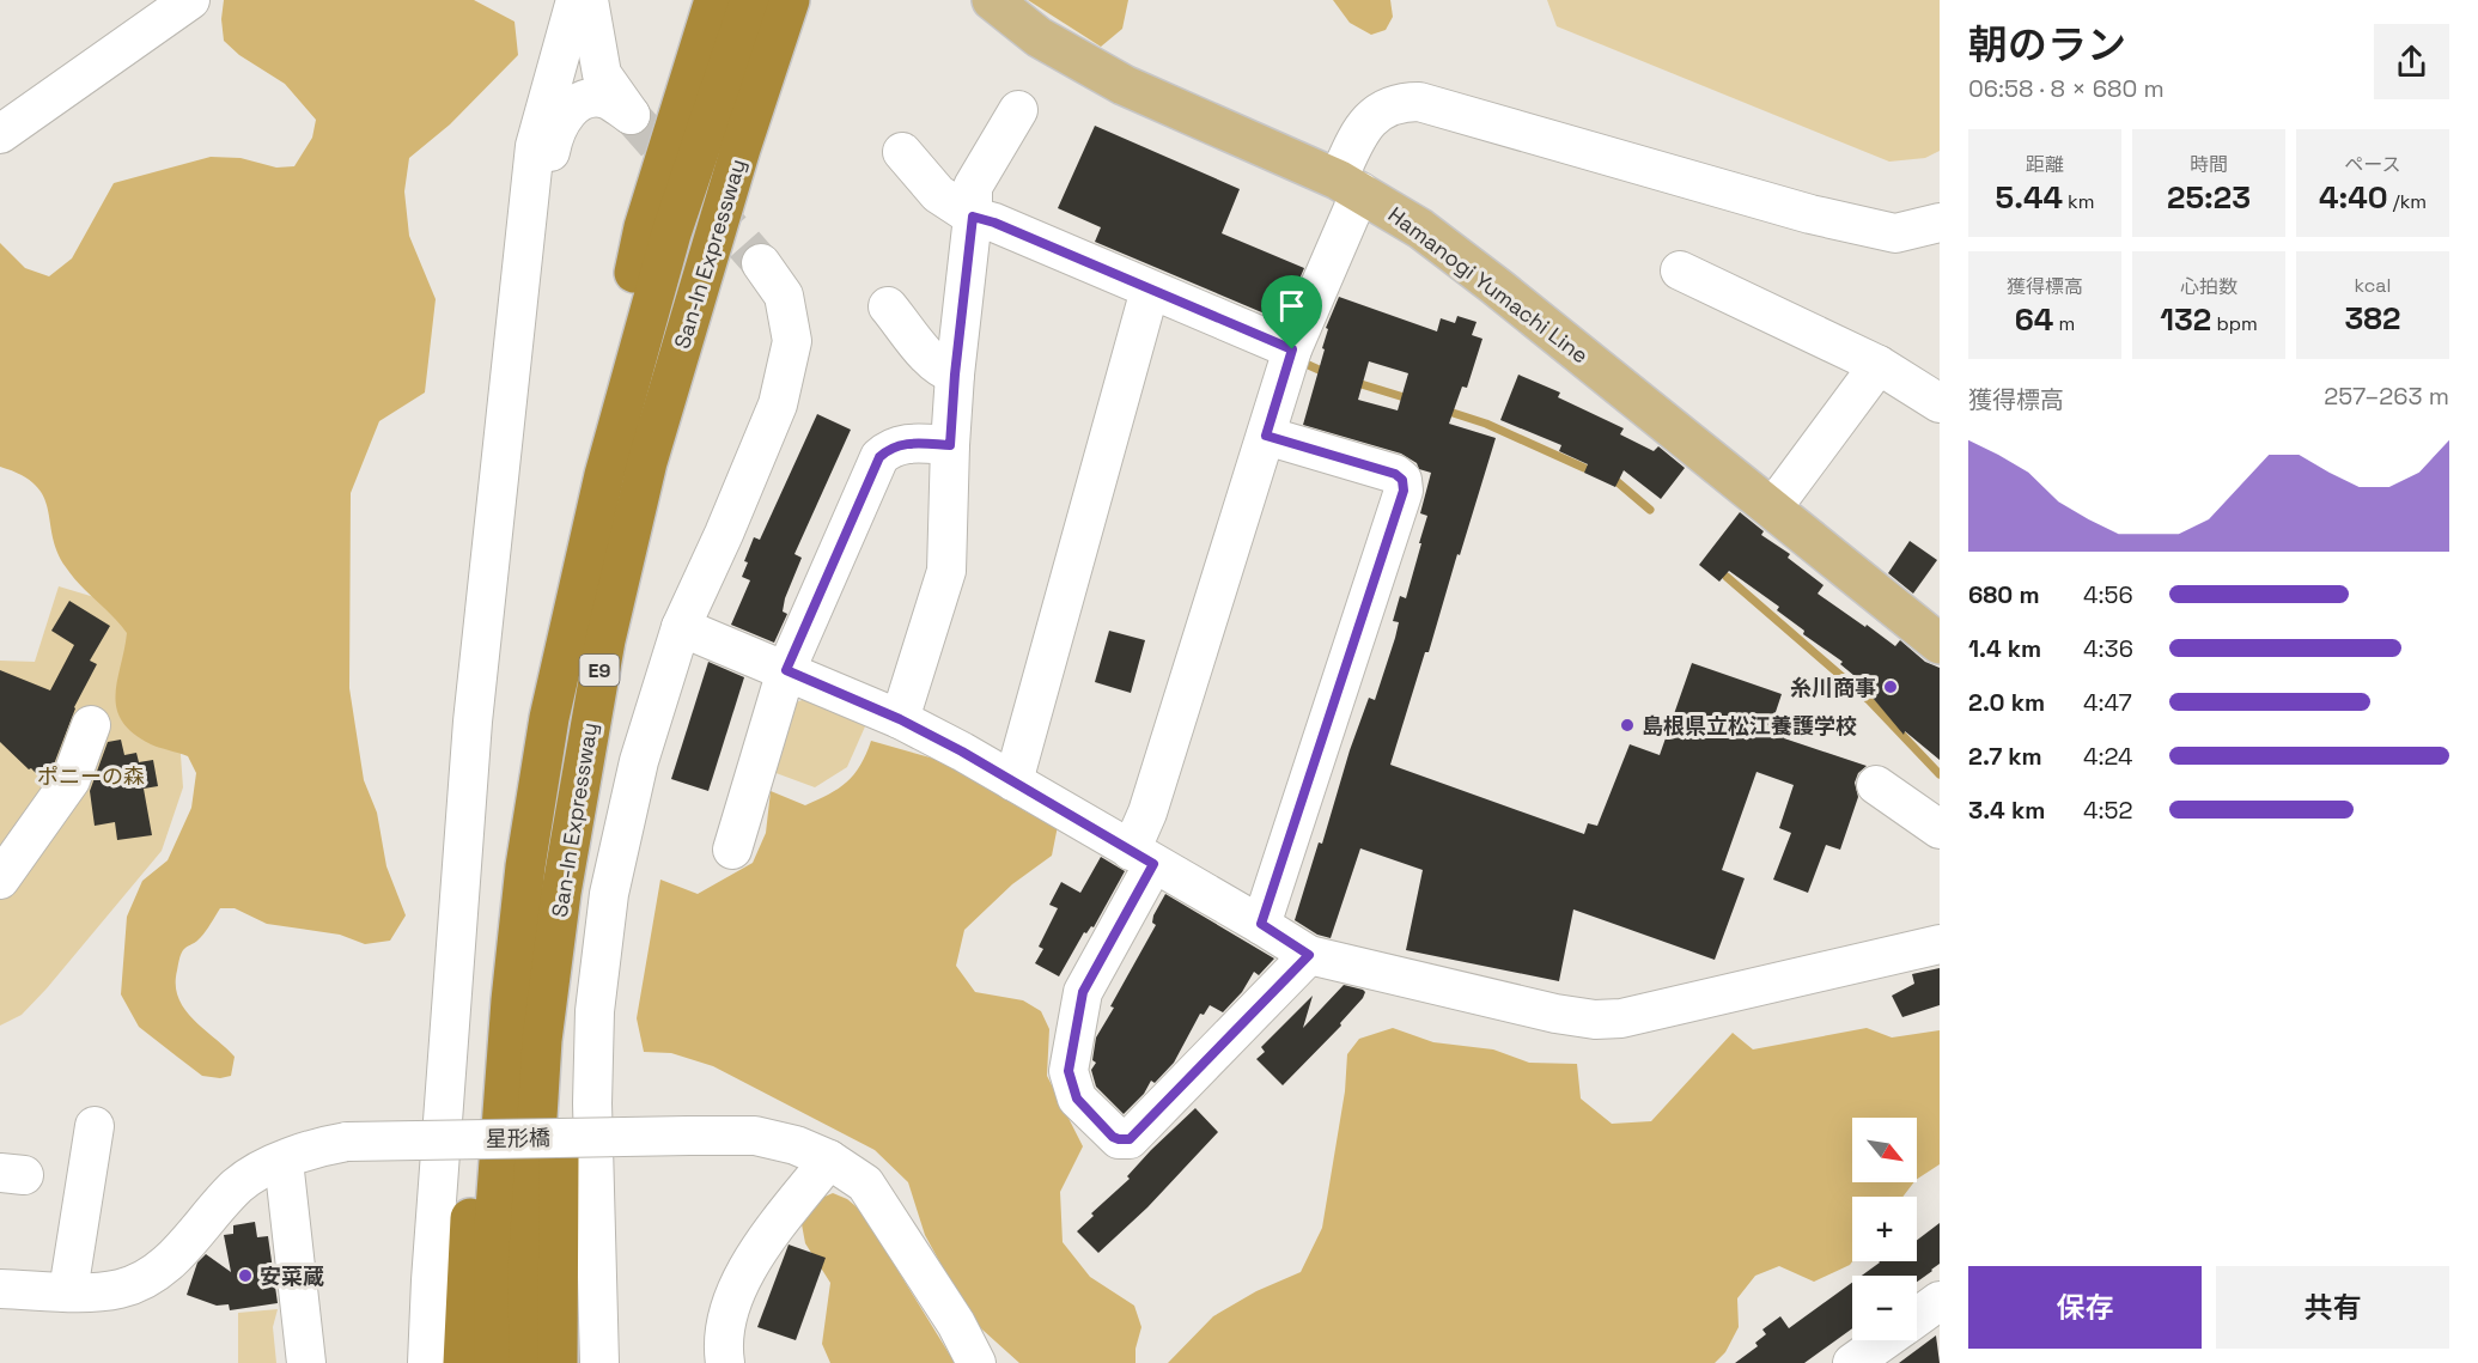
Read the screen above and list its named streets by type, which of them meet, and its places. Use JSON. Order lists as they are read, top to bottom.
{
  "streets": {
    "highway": ["San-In Expressway", "E9"],
    "main road": ["Hamanogi Yumachi Line"],
    "street": ["星形橋"]
  },
  "parks": ["ポニーの森"],
  "places": ["糸川商事", "島根県立松江養護学校", "安菜蔵"],
  "north": "bottom right",
  "page": {
    "heading": ["朝のラン", "06:58 · 8 × 680 m"],
    "stats": [
      ["距離", "5.44 km"],
      ["時間", "25:23"],
      ["ペース", "4:40 /km"],
      ["獲得標高", "64 m"],
      ["心拍数", "132 bpm"],
      ["kcal", "382"]
    ],
    "chart": ["獲得標高", "257–263 m"],
    "list": [
      {
        "name": "680 m",
        "note": "4:56"
      },
      {
        "name": "1.4 km",
        "note": "4:36"
      },
      {
        "name": "2.0 km",
        "note": "4:47"
      },
      {
        "name": "2.7 km",
        "note": "4:24"
      },
      {
        "name": "3.4 km",
        "note": "4:52"
      }
    ],
    "map_buttons": ["+", "−"],
    "buttons": ["保存", "共有"]
  }
}
